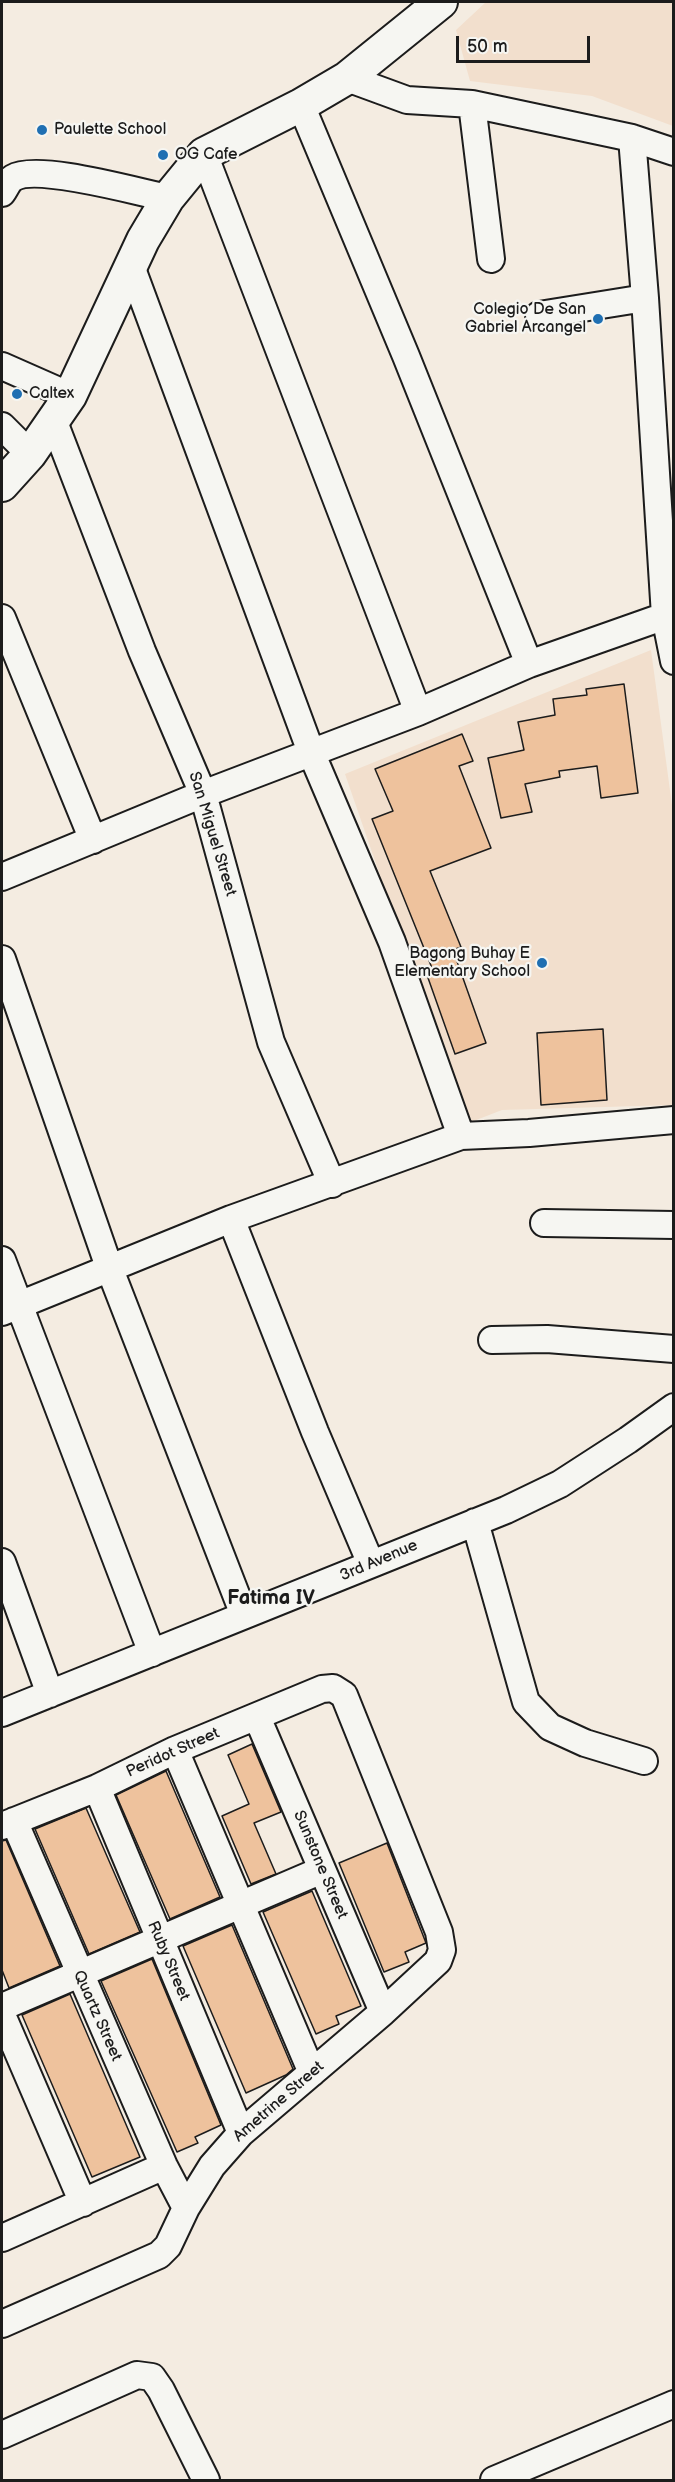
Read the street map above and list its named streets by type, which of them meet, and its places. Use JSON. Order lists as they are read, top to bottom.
{
  "streets": {
    "street": [
      "San Miguel Street",
      "3rd Avenue",
      "Peridot Street",
      "Sunstone Street",
      "Ruby Street",
      "Quartz Street",
      "Ametrine Street"
    ]
  },
  "crossings": [
    ["Peridot Street", "Sunstone Street"],
    ["Peridot Street", "Ruby Street"],
    ["Peridot Street", "Quartz Street"],
    ["Peridot Street", "Ametrine Street"],
    ["Sunstone Street", "Ametrine Street"],
    ["Ruby Street", "Ametrine Street"],
    ["Quartz Street", "Ametrine Street"]
  ],
  "districts": ["Fatima IV"],
  "places": [
    "Paulette School",
    "OG Cafe",
    "Colegio De San Gabriel Arcangel",
    "Caltex",
    "Bagong Buhay E Elementary School"
  ],
  "scale_bar": "50 m"
}
